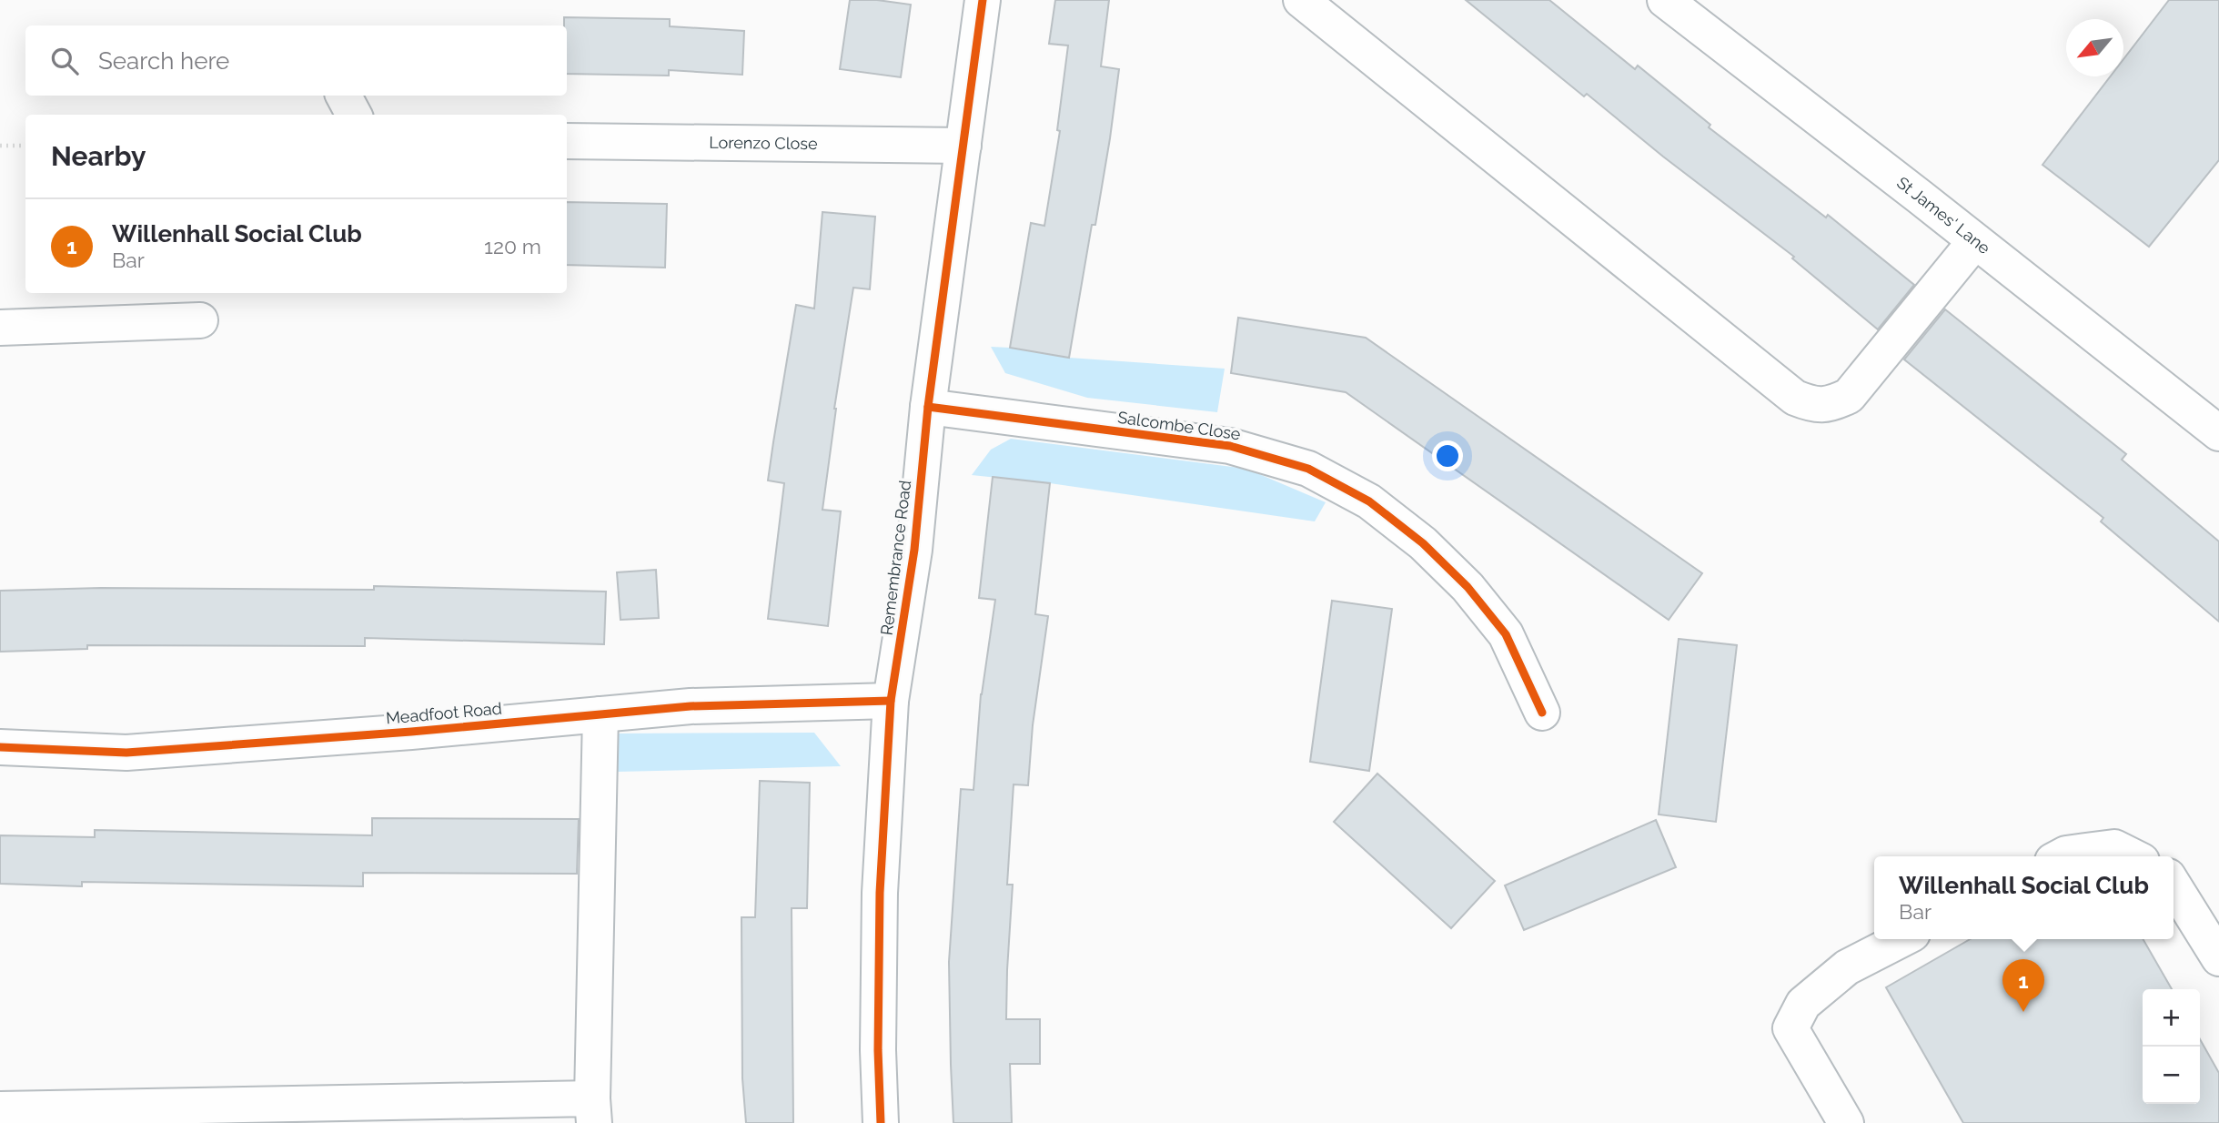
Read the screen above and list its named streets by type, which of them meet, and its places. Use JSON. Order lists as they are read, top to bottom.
{
  "streets": {
    "street": [
      "Lorenzo Close",
      "St James' Lane",
      "Salcombe Close",
      "Remembrance Road",
      "Meadfoot Road"
    ]
  },
  "crossings": [
    ["Lorenzo Close", "Remembrance Road"],
    ["Salcombe Close", "Remembrance Road"],
    ["Remembrance Road", "Meadfoot Road"]
  ],
  "north": "bottom left",
  "page": {
    "search": "Search here",
    "heading": "Nearby",
    "list": [
      {
        "mark": "1",
        "name": "Willenhall Social Club",
        "note": "Bar",
        "value": "120 m"
      }
    ],
    "popup": ["Willenhall Social Club", "Bar"],
    "pins": "1",
    "map_buttons": ["+", "−"]
  }
}
